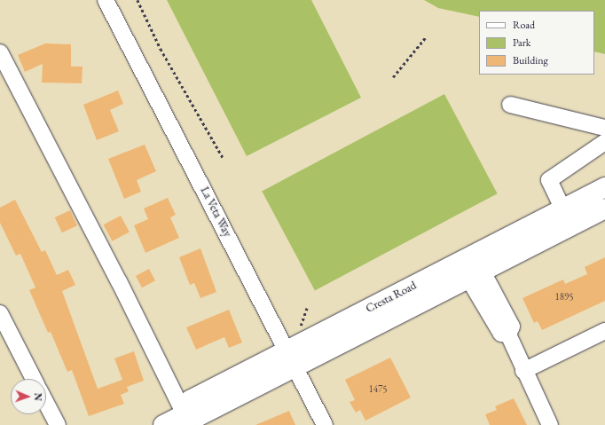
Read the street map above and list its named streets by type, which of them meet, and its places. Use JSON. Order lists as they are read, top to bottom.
{
  "streets": {
    "main road": ["Cresta Road"],
    "street": ["La Veta Way"]
  },
  "crossings": [
    ["La Veta Way", "Cresta Road"]
  ],
  "house_numbers": ["1895", "1475"],
  "legend": ["Road", "Park", "Building"],
  "north": "right"
}
